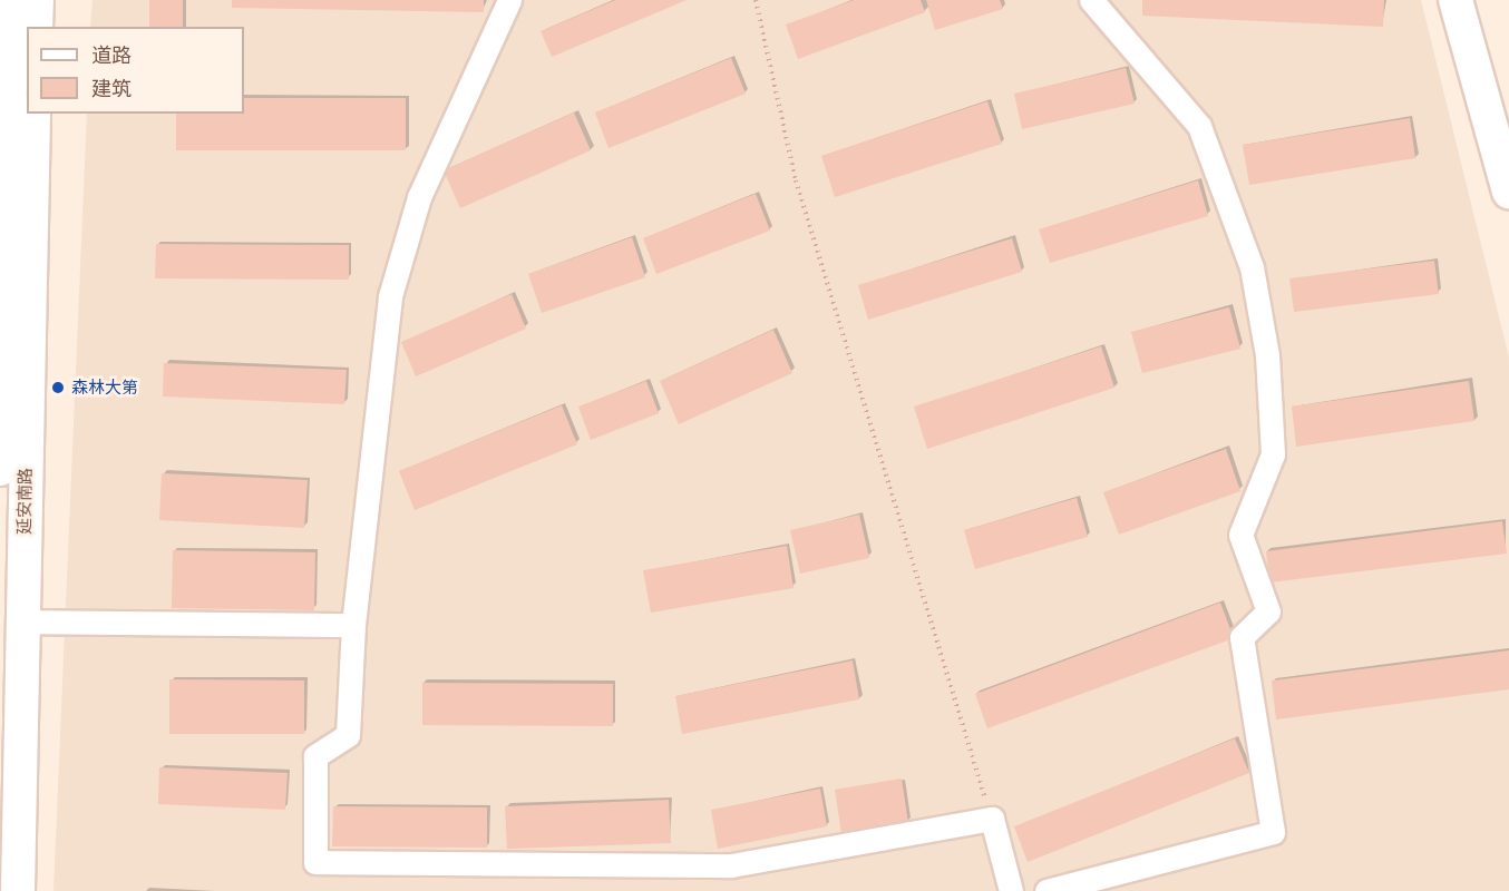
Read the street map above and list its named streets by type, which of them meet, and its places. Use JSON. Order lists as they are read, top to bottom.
{
  "streets": {
    "main road": ["延安南路"]
  },
  "places": ["森林大第"],
  "legend": ["道路", "建筑"]
}
